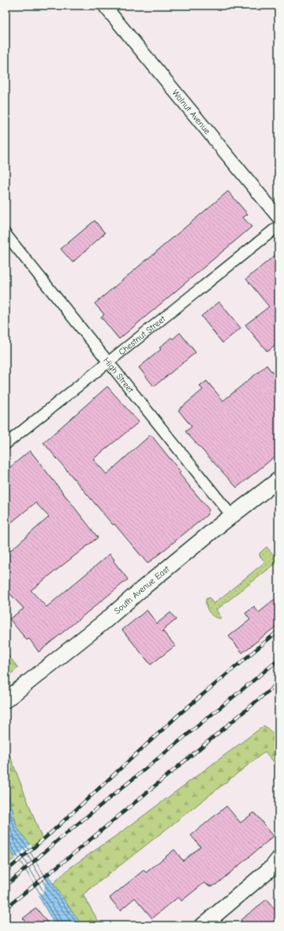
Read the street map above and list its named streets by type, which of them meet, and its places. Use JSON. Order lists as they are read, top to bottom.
{
  "streets": {
    "main road": ["South Avenue East"],
    "street": ["Walnut Avenue", "Chestnut Street", "High Street"]
  },
  "crossings": [
    ["Chestnut Street", "High Street"],
    ["High Street", "South Avenue East"]
  ]
}
